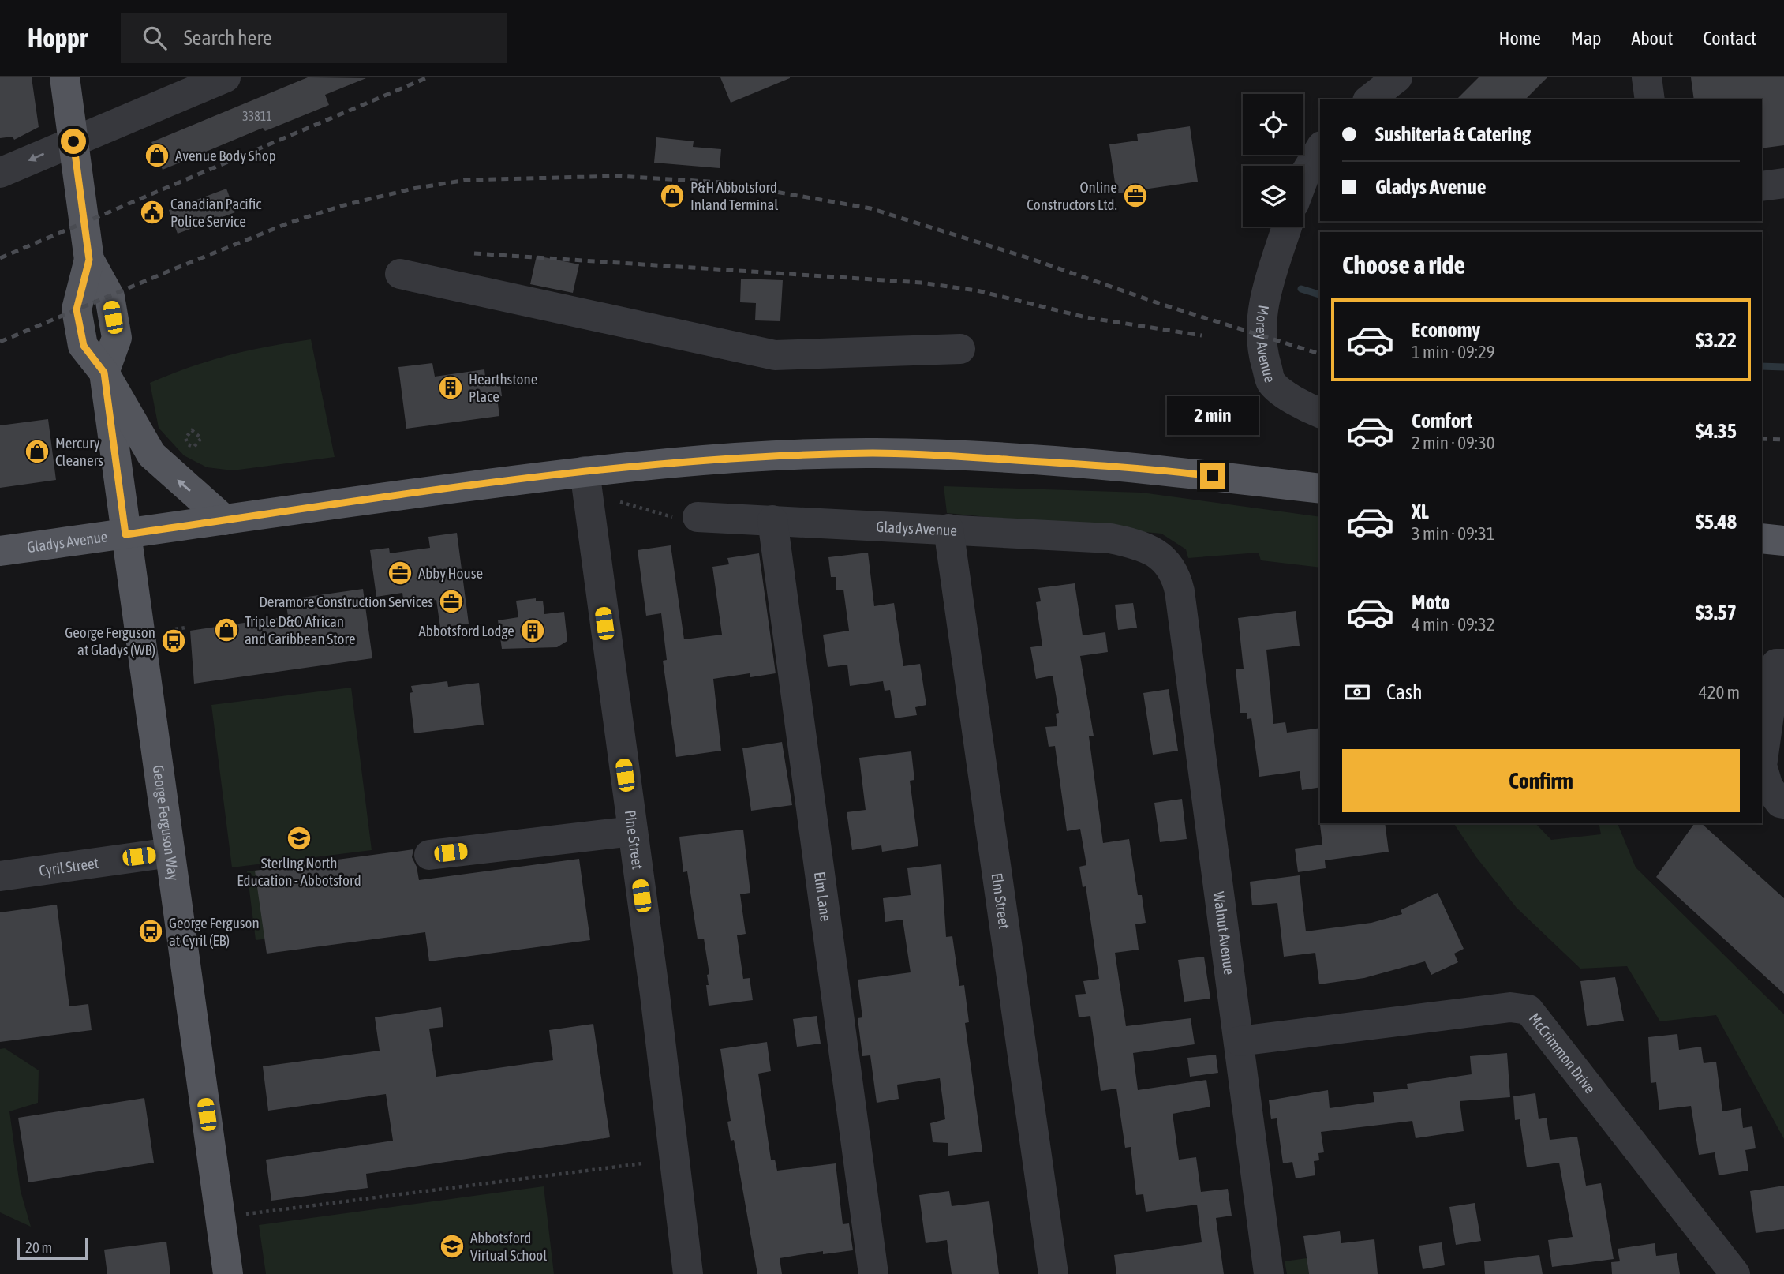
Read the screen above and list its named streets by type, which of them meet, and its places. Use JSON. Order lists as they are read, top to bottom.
{
  "streets": {
    "main road": ["Gladys Avenue", "George Ferguson Way"],
    "street": [
      "Morey Avenue",
      "Pine Street",
      "Cyril Street",
      "Elm Lane",
      "Elm Street",
      "Walnut Avenue",
      "McCrimmon Drive"
    ]
  },
  "crossings": [
    ["Gladys Avenue", "George Ferguson Way"],
    ["Gladys Avenue", "Pine Street"],
    ["Gladys Avenue", "Elm Lane"],
    ["Gladys Avenue", "Elm Street"],
    ["Gladys Avenue", "Walnut Avenue"],
    ["George Ferguson Way", "Cyril Street"],
    ["Walnut Avenue", "McCrimmon Drive"]
  ],
  "places": {
    "shop": [
      "Avenue Body Shop",
      "P&H Abbotsford Inland Terminal",
      "Mercury Cleaners",
      "Triple D&O African and Caribbean Store"
    ],
    "office": ["Online Constructors Ltd.", "Abby House", "Deramore Construction Services"],
    "public building": ["Canadian Pacific Police Service"],
    "building": ["Hearthstone Place", "Abbotsford Lodge"],
    "bus stop": ["George Ferguson at Gladys (WB)", "George Ferguson at Cyril (EB)"],
    "school or university": ["Sterling North Education - Abbotsford", "Abbotsford Virtual School"]
  },
  "house_numbers": ["33811"],
  "scale_bar": "20 m",
  "page": {
    "header": "Hoppr",
    "search": "Search here",
    "nav": [
      "Home",
      "Map",
      "About",
      "Contact"
    ],
    "banner": ["Sushiteria & Catering", "Gladys Avenue"],
    "heading": "Choose a ride",
    "list": [
      {
        "name": "Economy",
        "note": "1 min · 09:29",
        "value": "$3.22"
      },
      {
        "name": "Comfort",
        "note": "2 min · 09:30",
        "value": "$4.35"
      },
      {
        "name": "XL",
        "note": "3 min · 09:31",
        "value": "$5.48"
      },
      {
        "name": "Moto",
        "note": "4 min · 09:32",
        "value": "$3.57"
      }
    ],
    "bubble": "2 min",
    "pay": ["Cash", "420 m"],
    "buttons": "Confirm",
    "scale": "20 m"
  }
}
